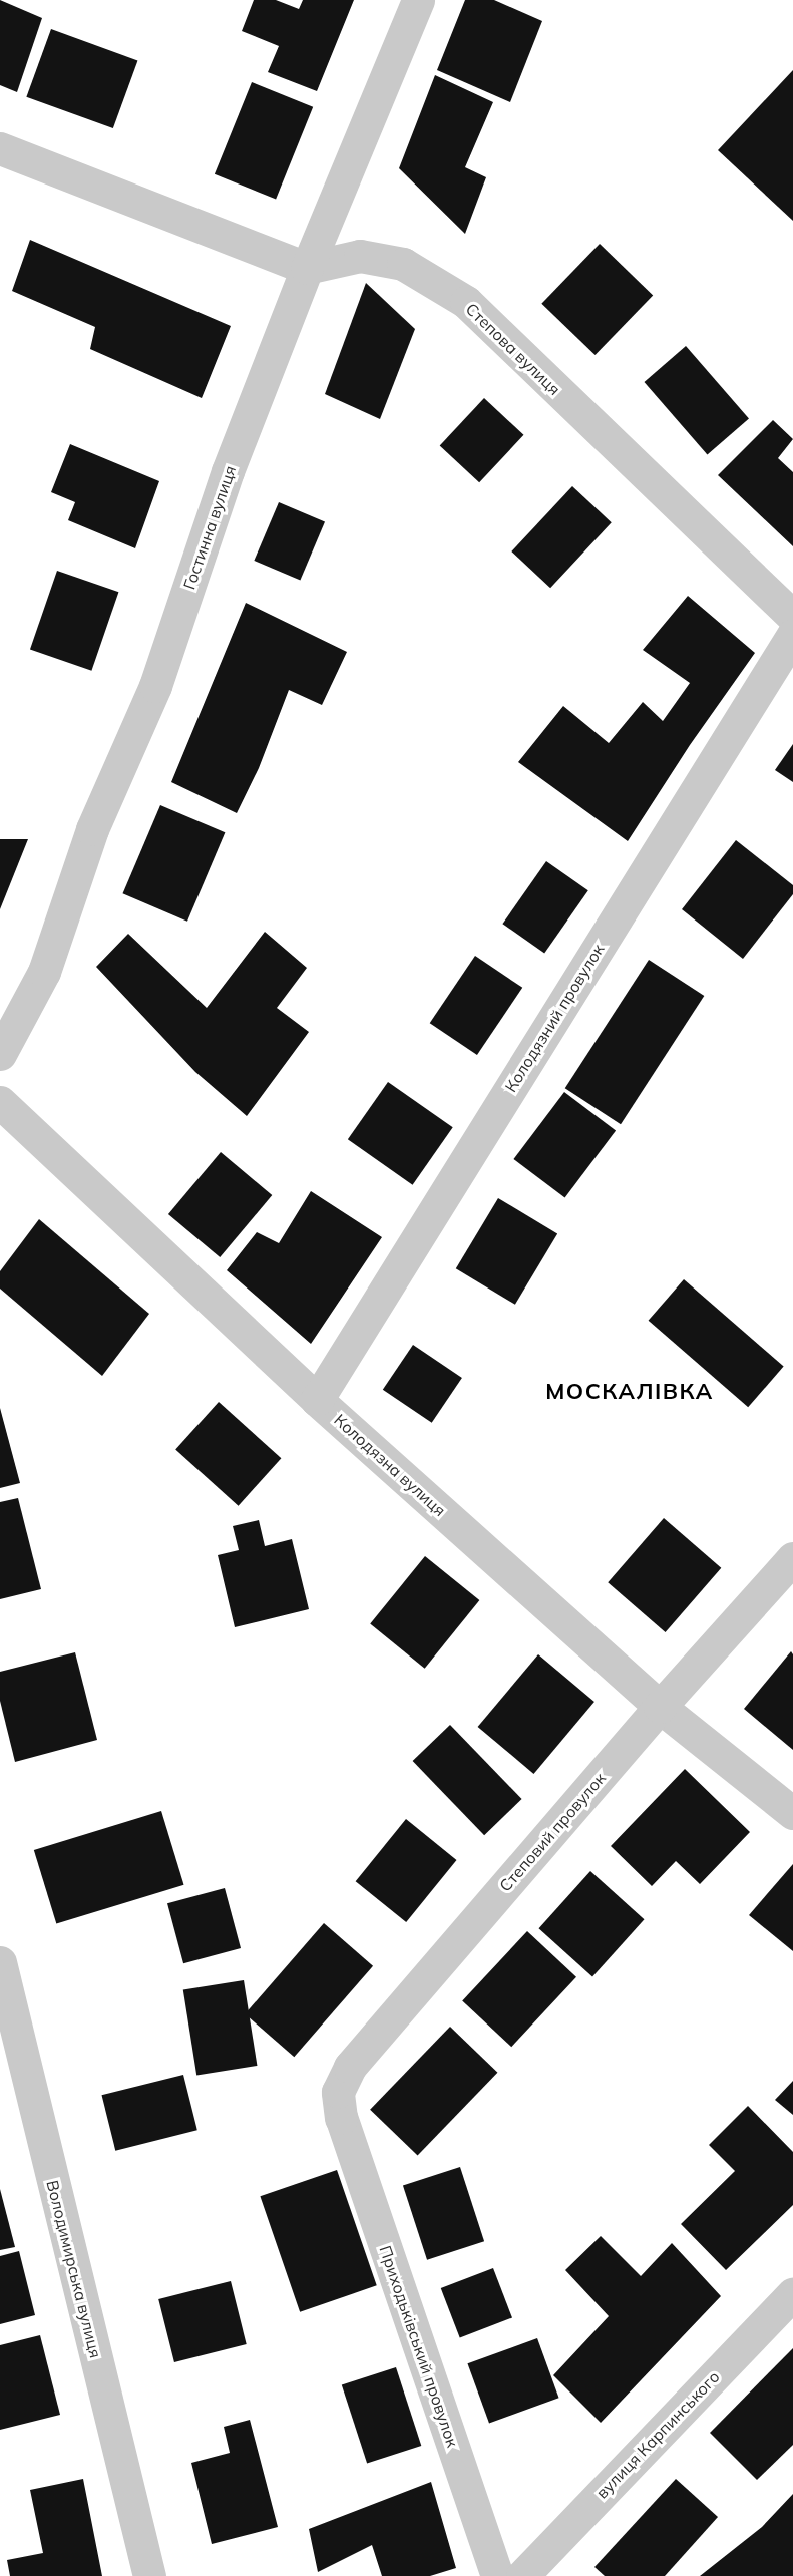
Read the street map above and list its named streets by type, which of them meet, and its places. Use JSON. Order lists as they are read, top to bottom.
{
  "streets": {
    "street": [
      "Степова вулиця",
      "Гостинна вулиця",
      "Колодязний провулок",
      "Колодязна вулиця",
      "Степовий провулок",
      "Володимирська вулиця",
      "Приходьківський провулок",
      "вулиця Карпинського"
    ]
  },
  "crossings": [
    ["Степова вулиця", "Гостинна вулиця"],
    ["Колодязний провулок", "Колодязна вулиця"],
    ["Колодязна вулиця", "Степовий провулок"],
    ["Степовий провулок", "Приходьківський провулок"]
  ],
  "districts": ["МОСКАЛІВКА"]
}
